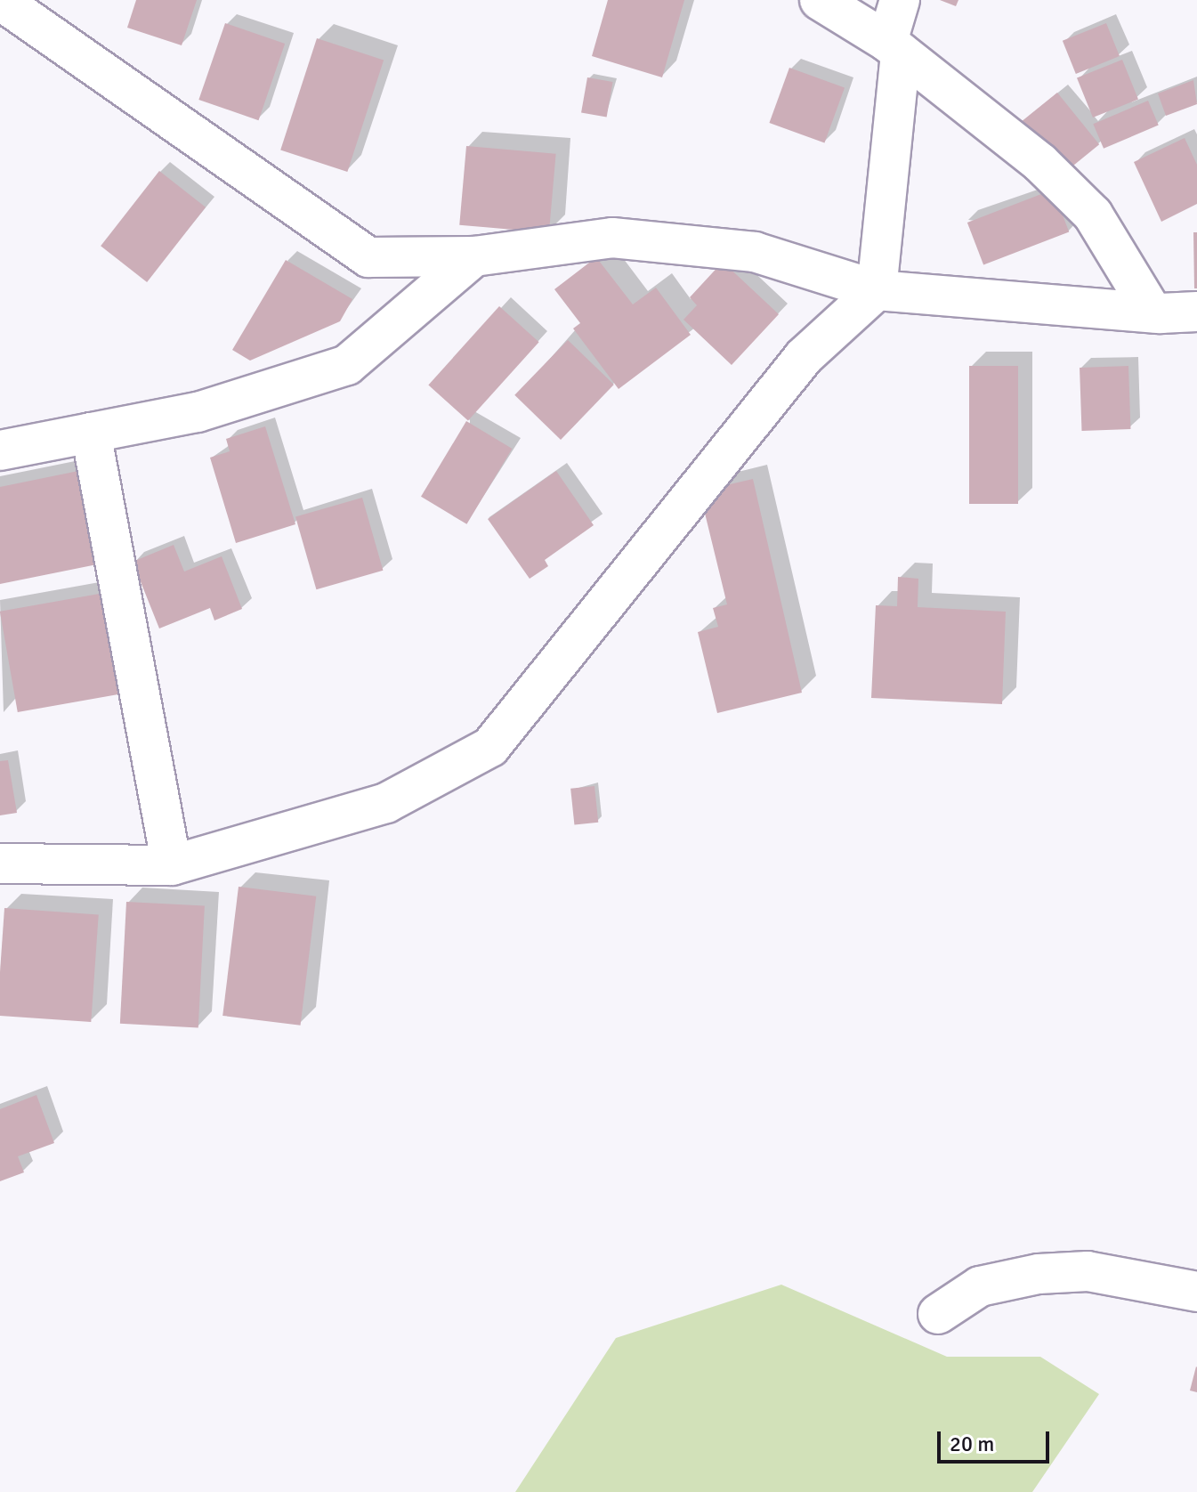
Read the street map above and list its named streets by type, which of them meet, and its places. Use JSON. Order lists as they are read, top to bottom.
{
  "scale_bar": "20 m"
}
